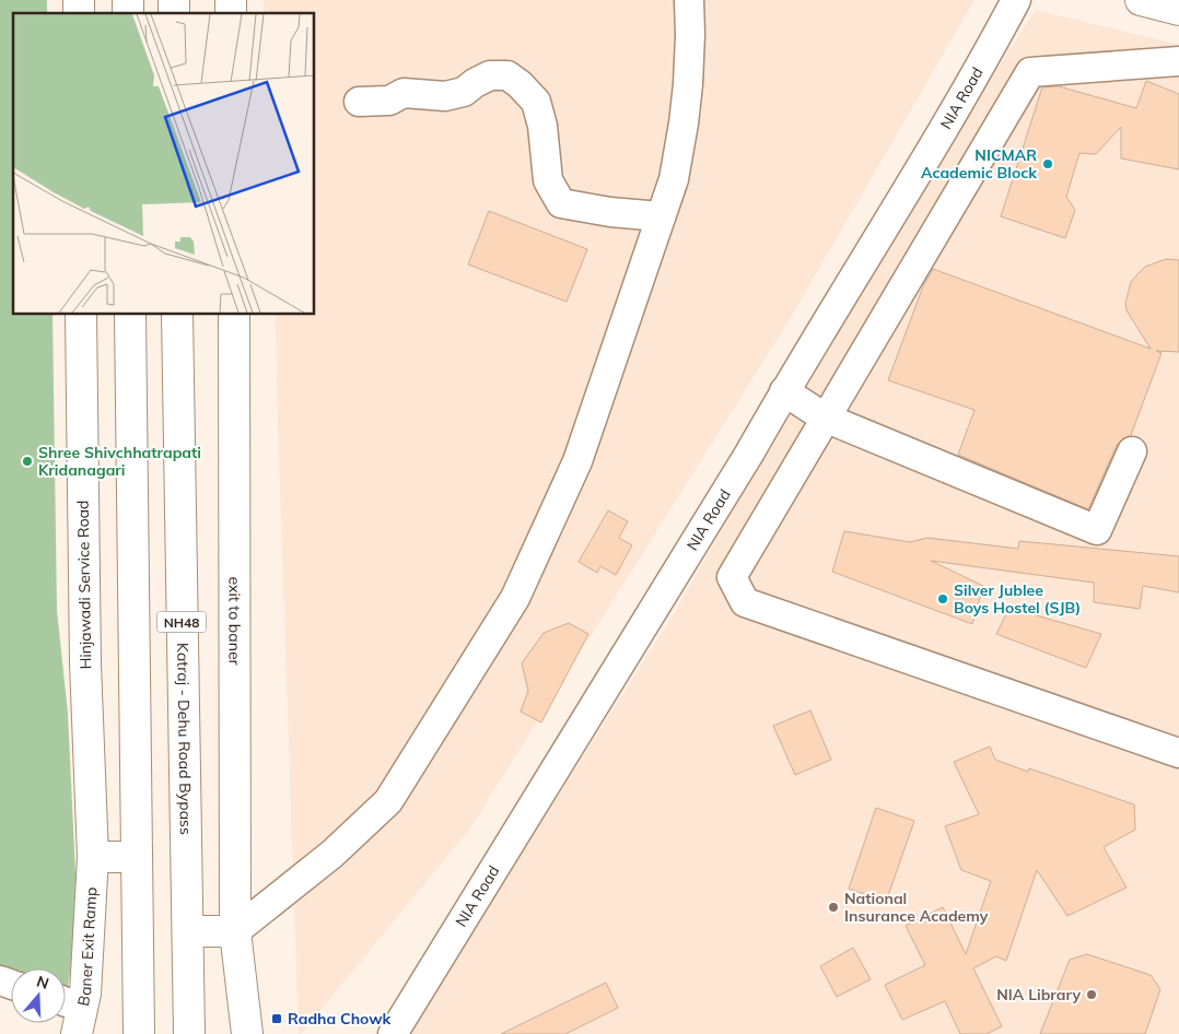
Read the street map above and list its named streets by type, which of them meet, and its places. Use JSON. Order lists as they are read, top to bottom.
{
  "streets": {
    "main road": [
      "Hinjawadi Service Road",
      "NH48",
      "exit to baner",
      "Katraj - Dehu Road Bypass",
      "Baner Exit Ramp"
    ],
    "street": ["NIA Road"]
  },
  "crossings": [
    ["Hinjawadi Service Road", "Baner Exit Ramp"]
  ],
  "places": {
    "other": [
      "NICMAR Academic Block",
      "Shree Shivchhatrapati Kridanagari",
      "Silver Jublee Boys Hostel (SJB)",
      "National Insurance Academy",
      "NIA Library"
    ],
    "transit": ["Radha Chowk"]
  },
  "north": "top"
}
